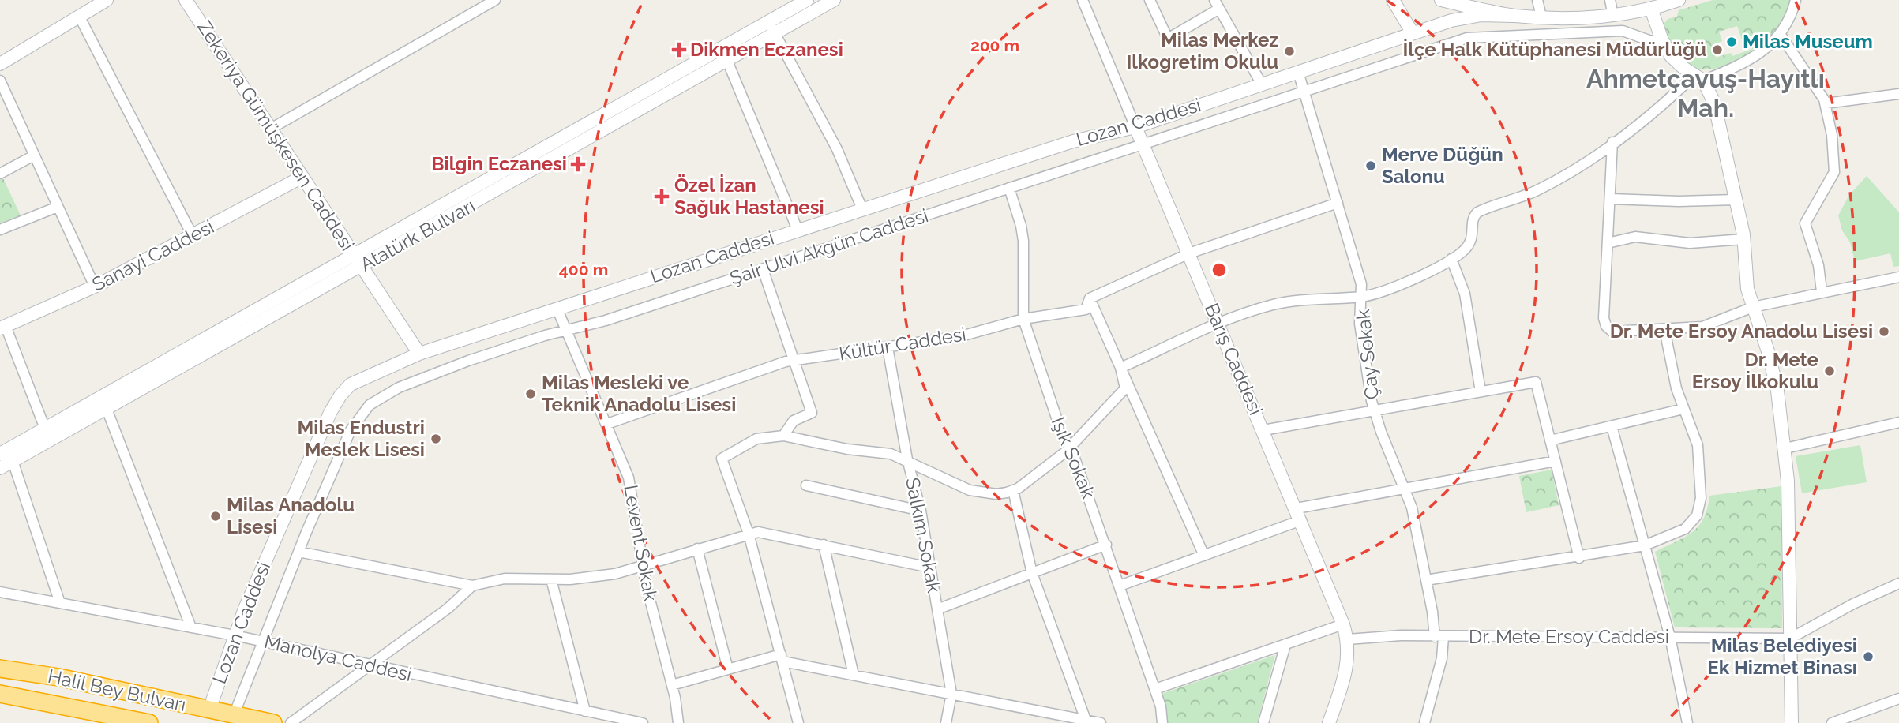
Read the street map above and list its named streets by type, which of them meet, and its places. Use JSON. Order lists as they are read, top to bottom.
{
  "streets": {
    "highway": ["Halil Bey Bulvarı"],
    "street": [
      "Lozan Caddesi",
      "Zekeriya Gümüşkesen Caddesi",
      "Atatürk Bulvarı",
      "Şair Ulvi Akgün Caddesi",
      "Sanayi Caddesi",
      "Kültür Caddesi",
      "Çay Sokak",
      "Barış Caddesi",
      "Işık Sokak",
      "Salkım Sokak",
      "Levent Sokak",
      "Dr. Mete Ersoy Caddesi",
      "Manolya Caddesi"
    ]
  },
  "crossings": [
    ["Lozan Caddesi", "Zekeriya Gümüşkesen Caddesi"],
    ["Lozan Caddesi", "Çay Sokak"],
    ["Lozan Caddesi", "Barış Caddesi"],
    ["Lozan Caddesi", "Levent Sokak"],
    ["Lozan Caddesi", "Manolya Caddesi"],
    ["Lozan Caddesi", "Halil Bey Bulvarı"],
    ["Zekeriya Gümüşkesen Caddesi", "Atatürk Bulvarı"],
    ["Zekeriya Gümüşkesen Caddesi", "Sanayi Caddesi"],
    ["Şair Ulvi Akgün Caddesi", "Çay Sokak"],
    ["Şair Ulvi Akgün Caddesi", "Barış Caddesi"],
    ["Şair Ulvi Akgün Caddesi", "Işık Sokak"],
    ["Şair Ulvi Akgün Caddesi", "Levent Sokak"],
    ["Şair Ulvi Akgün Caddesi", "Manolya Caddesi"],
    ["Şair Ulvi Akgün Caddesi", "Halil Bey Bulvarı"],
    ["Kültür Caddesi", "Çay Sokak"],
    ["Kültür Caddesi", "Barış Caddesi"],
    ["Kültür Caddesi", "Işık Sokak"],
    ["Kültür Caddesi", "Salkım Sokak"],
    ["Kültür Caddesi", "Levent Sokak"],
    ["Çay Sokak", "Dr. Mete Ersoy Caddesi"],
    ["Barış Caddesi", "Dr. Mete Ersoy Caddesi"]
  ],
  "districts": ["Ahmetçavuş-Hayıtlı Mah."],
  "places": {
    "other": [
      "Milas Museum",
      "İlçe Halk Kütüphanesi Müdürlüğü",
      "Milas Merkez Ilkogretim Okulu",
      "Merve Düğün Salonu",
      "Dr. Mete Ersoy Anadolu Lisesi",
      "Dr. Mete Ersoy İlkokulu",
      "Milas Mesleki ve Teknik Anadolu Lisesi",
      "Milas Endustri Meslek Lisesi",
      "Milas Anadolu Lisesi",
      "Milas Belediyesi Ek Hizmet Binası"
    ],
    "health": ["Dikmen Eczanesi", "Bilgin Eczanesi", "Özel İzan Sağlık Hastanesi"]
  },
  "rings": ["200 m", "400 m"]
}
